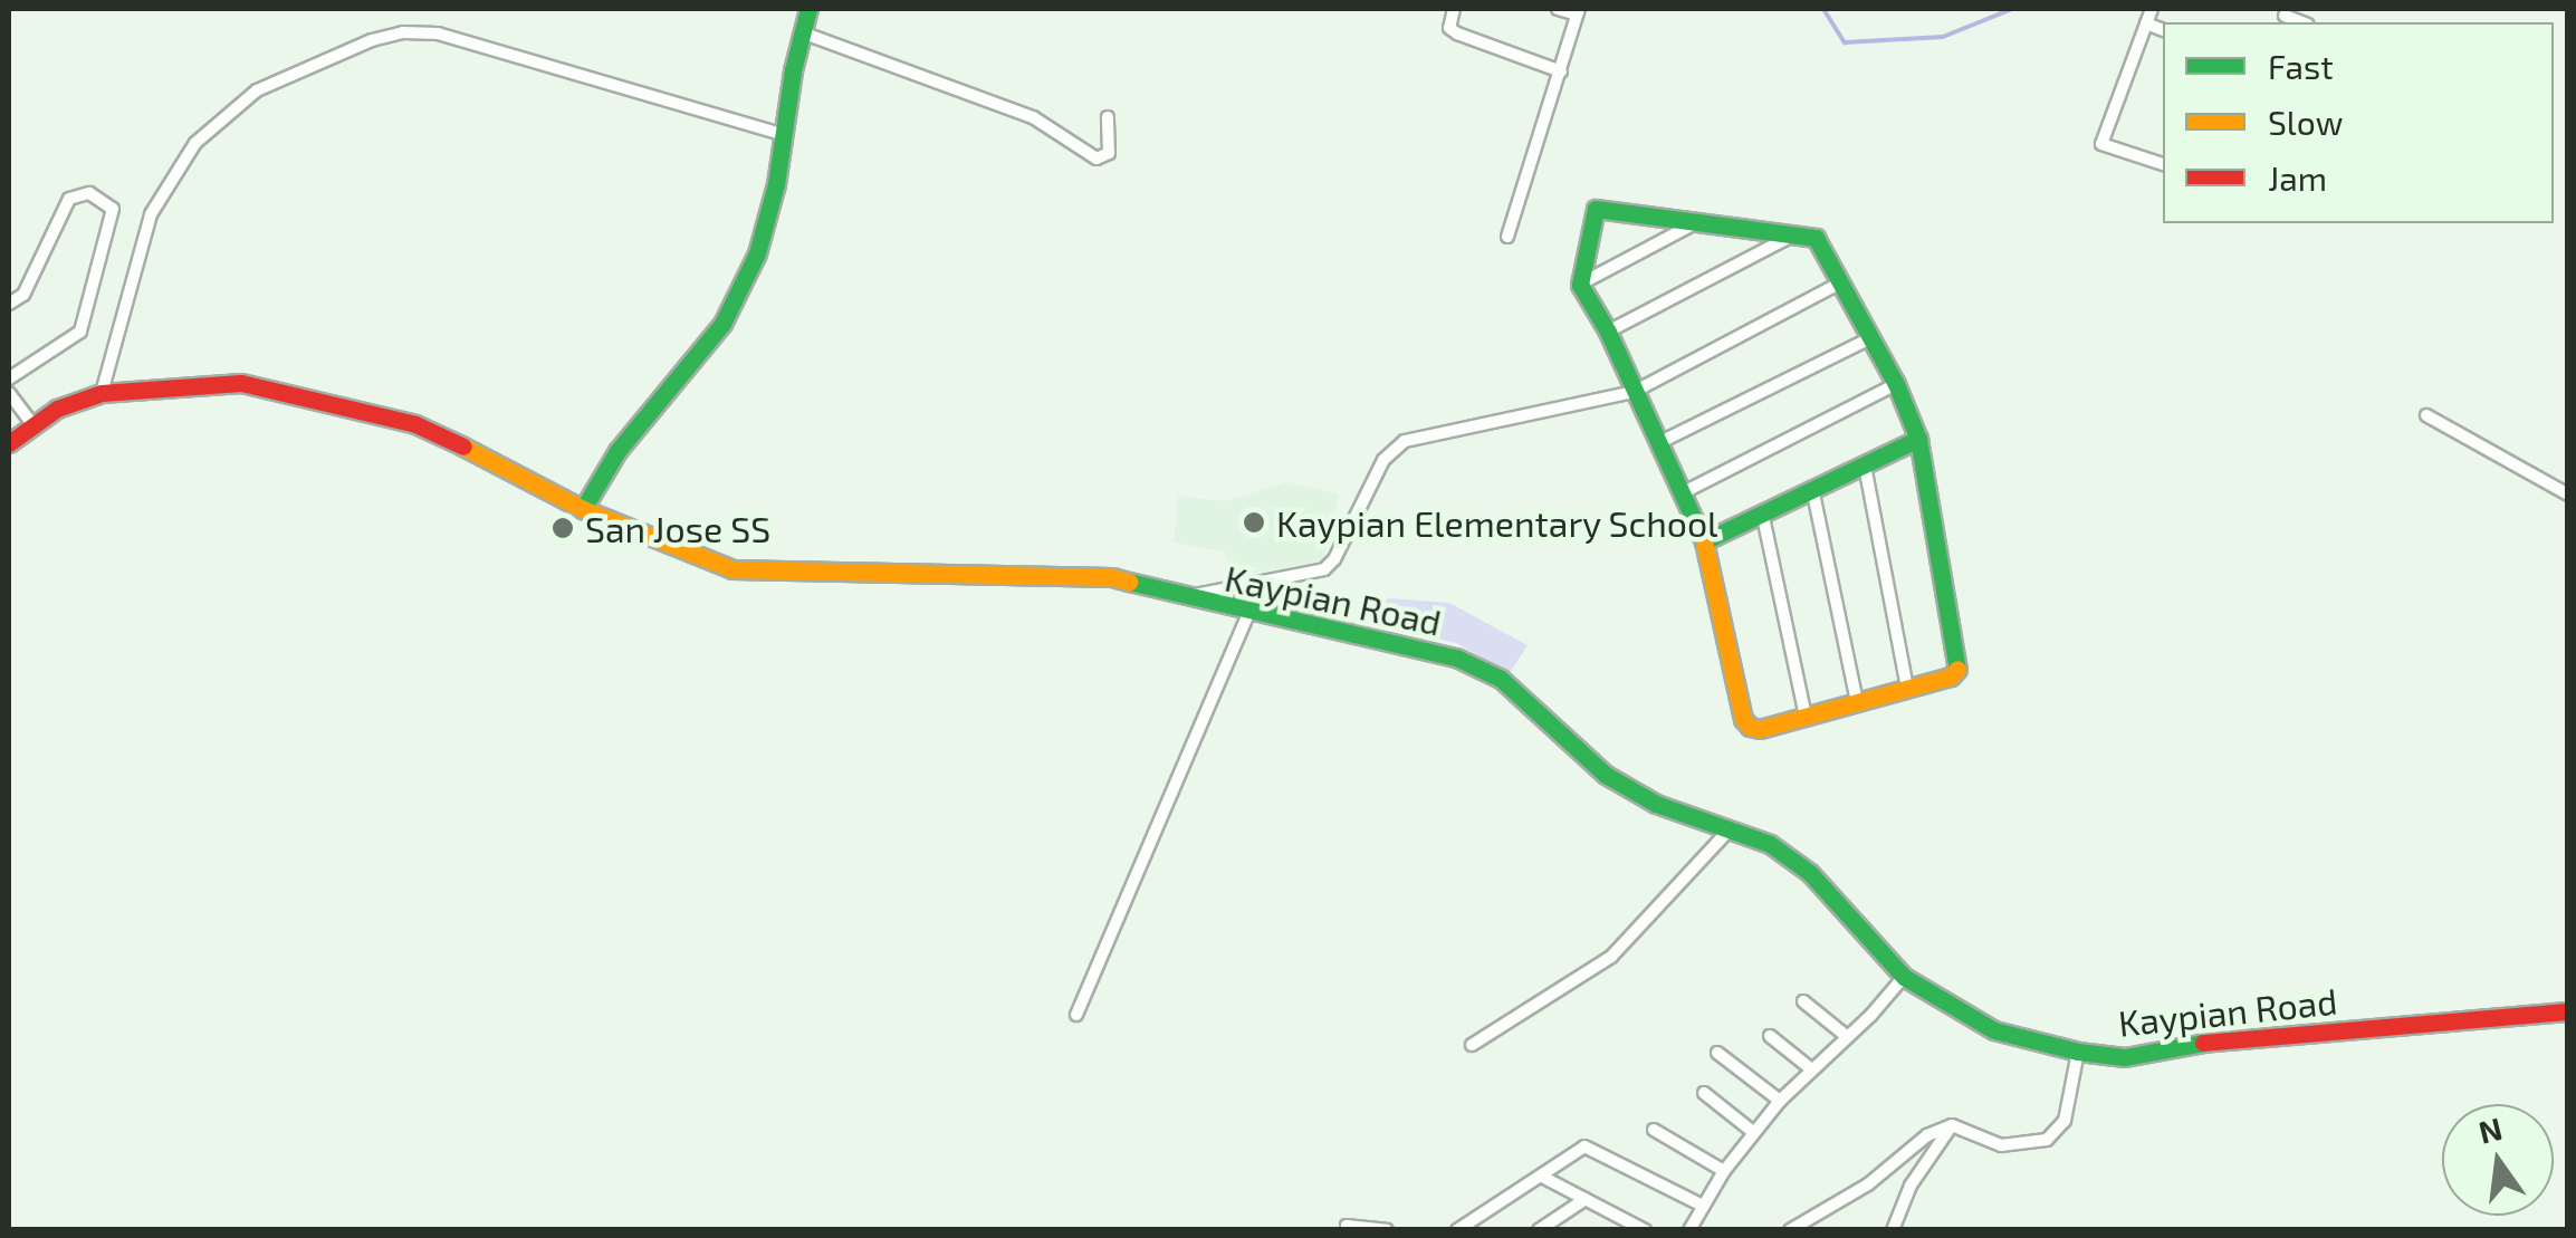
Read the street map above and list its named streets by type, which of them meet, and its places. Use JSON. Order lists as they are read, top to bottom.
{
  "streets": {
    "main road": ["Kaypian Road"]
  },
  "places": ["Kaypian Elementary School", "San Jose SS"],
  "legend": ["Fast", "Slow", "Jam"],
  "north": "top"
}
